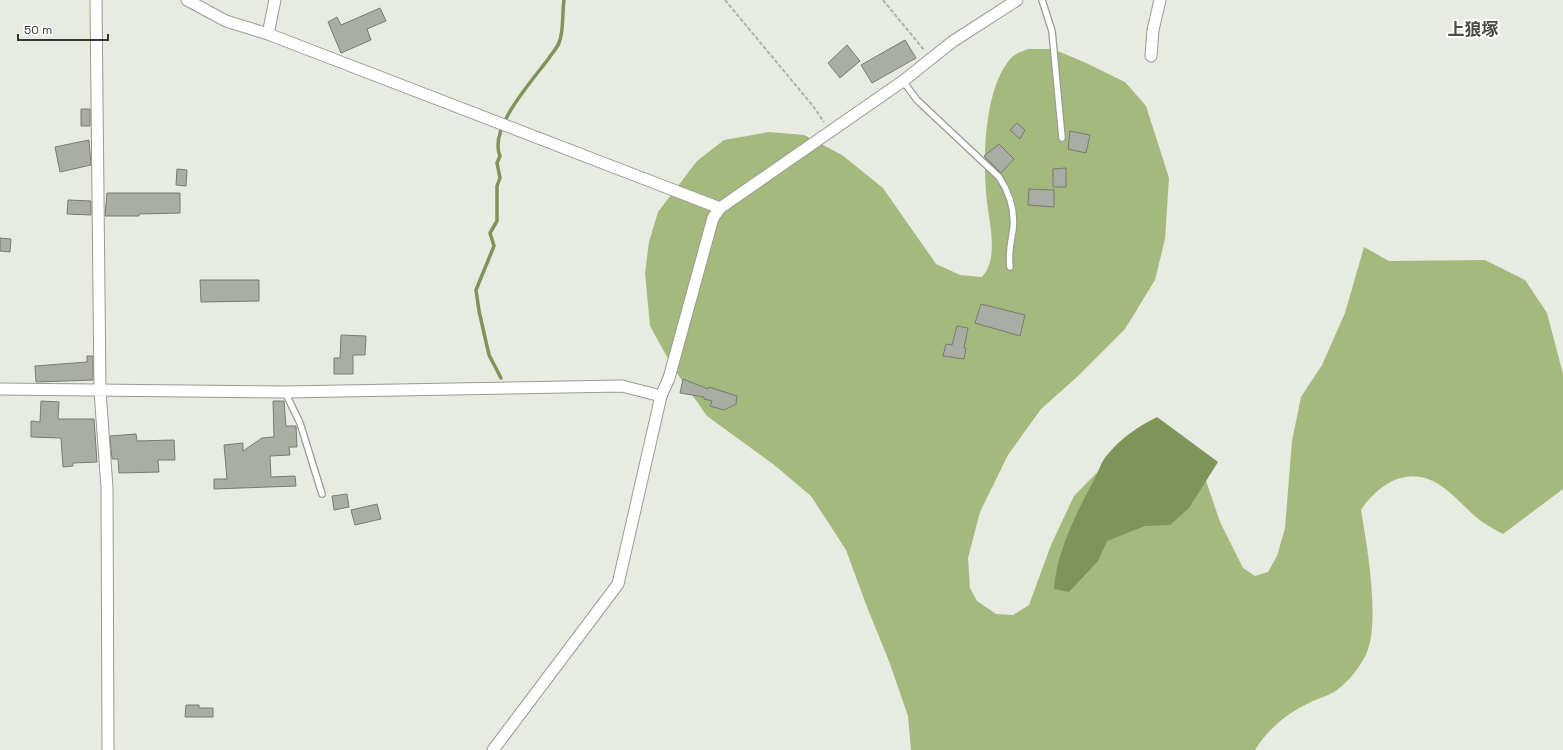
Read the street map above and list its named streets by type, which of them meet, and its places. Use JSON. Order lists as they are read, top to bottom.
{
  "districts": ["上狼塚"],
  "scale_bar": "50 m"
}
